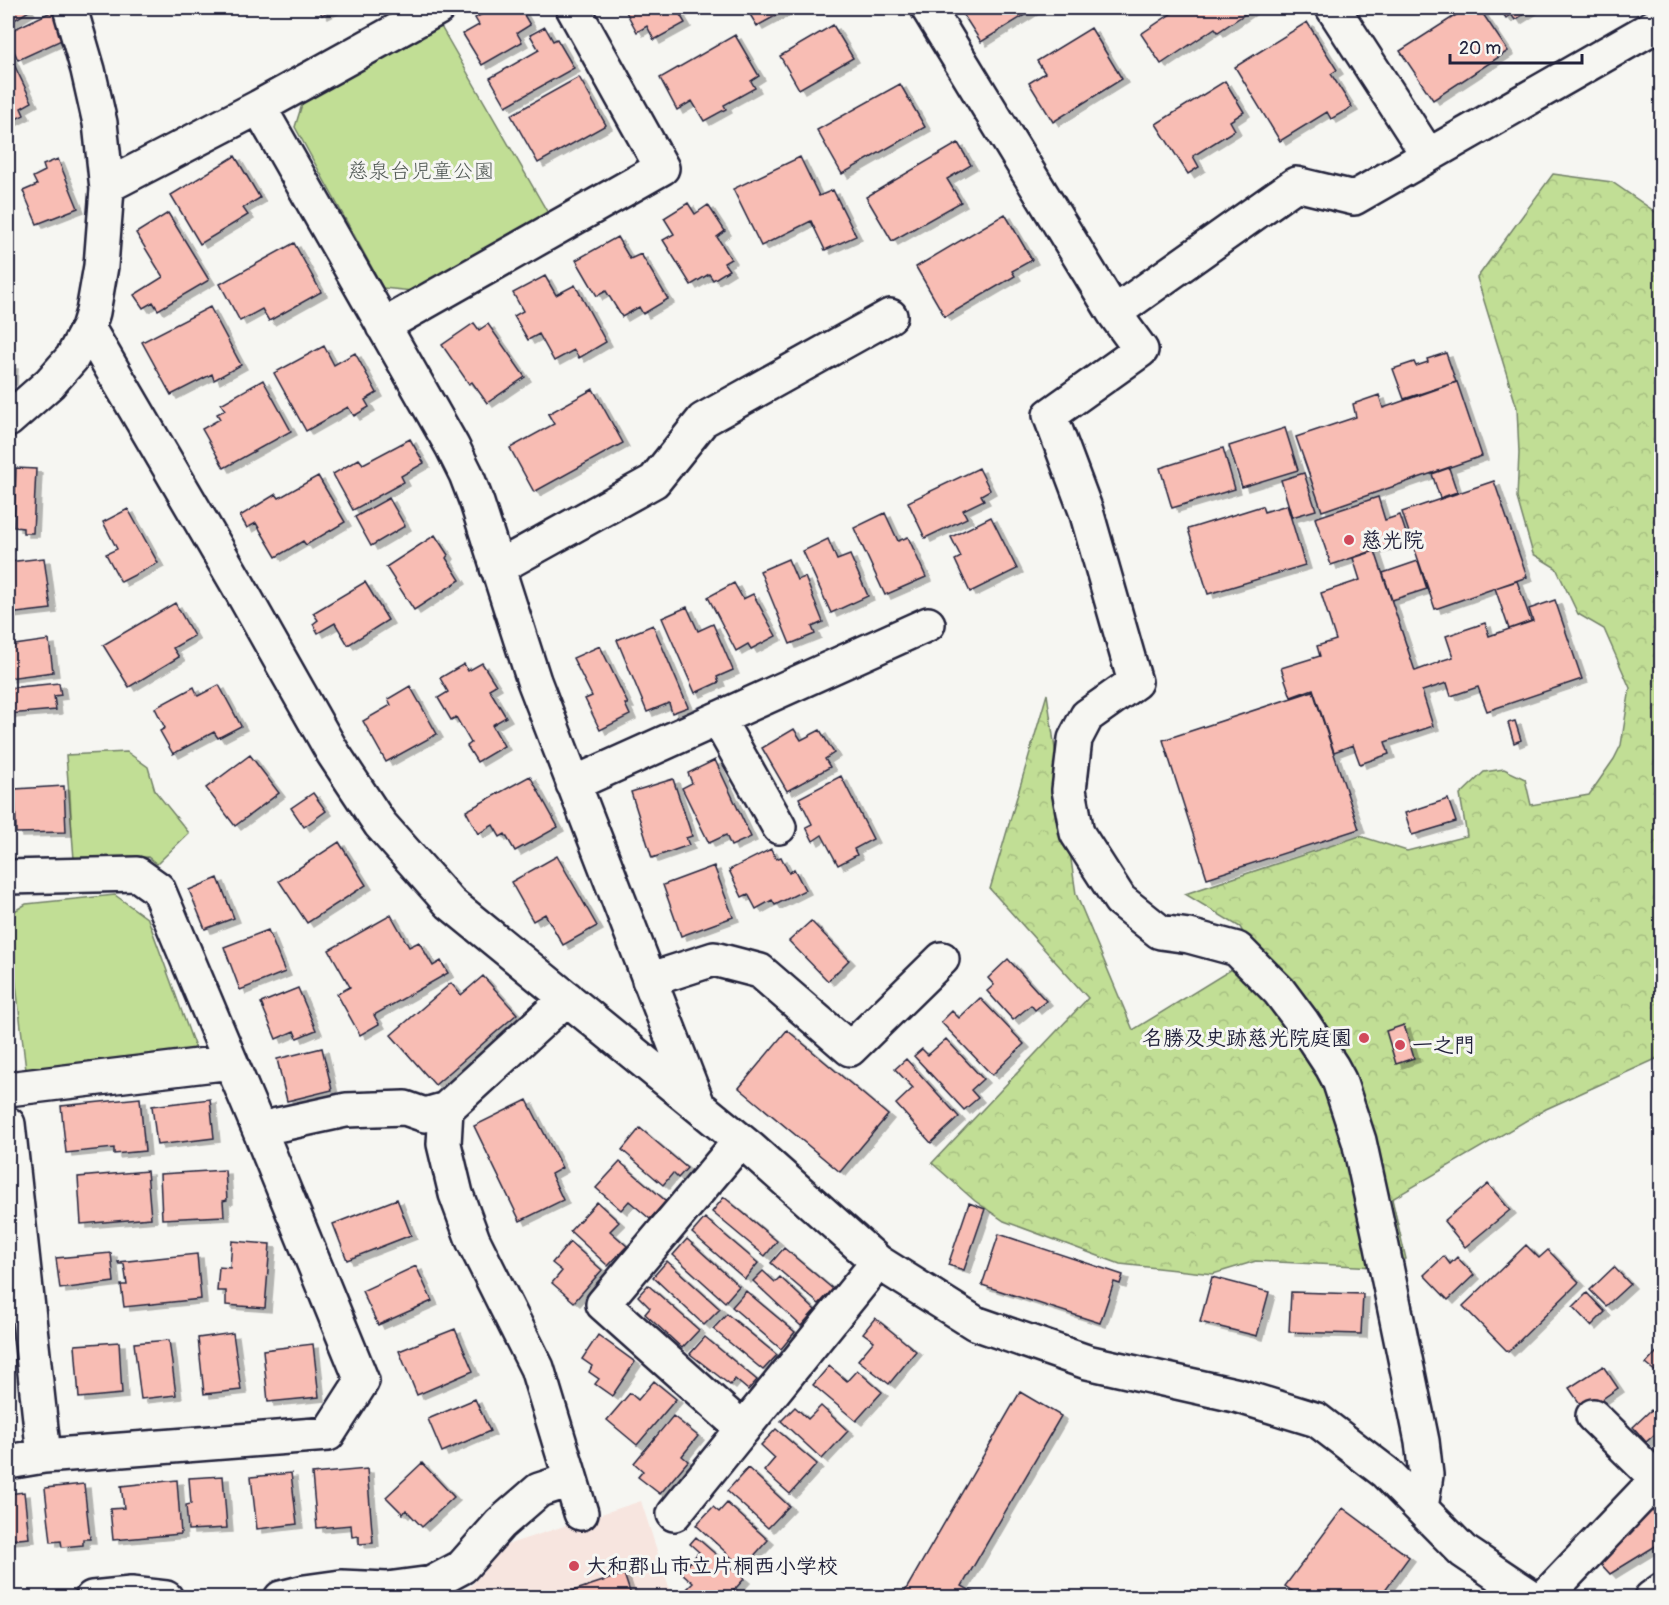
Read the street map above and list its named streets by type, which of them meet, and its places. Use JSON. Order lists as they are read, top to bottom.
{
  "parks": ["慈泉台児童公園"],
  "places": [
    "慈光院",
    "名勝及史跡慈光院庭園",
    "一之門",
    "大和郡山市立片桐西小学校"
  ],
  "scale_bar": "20 m"
}
